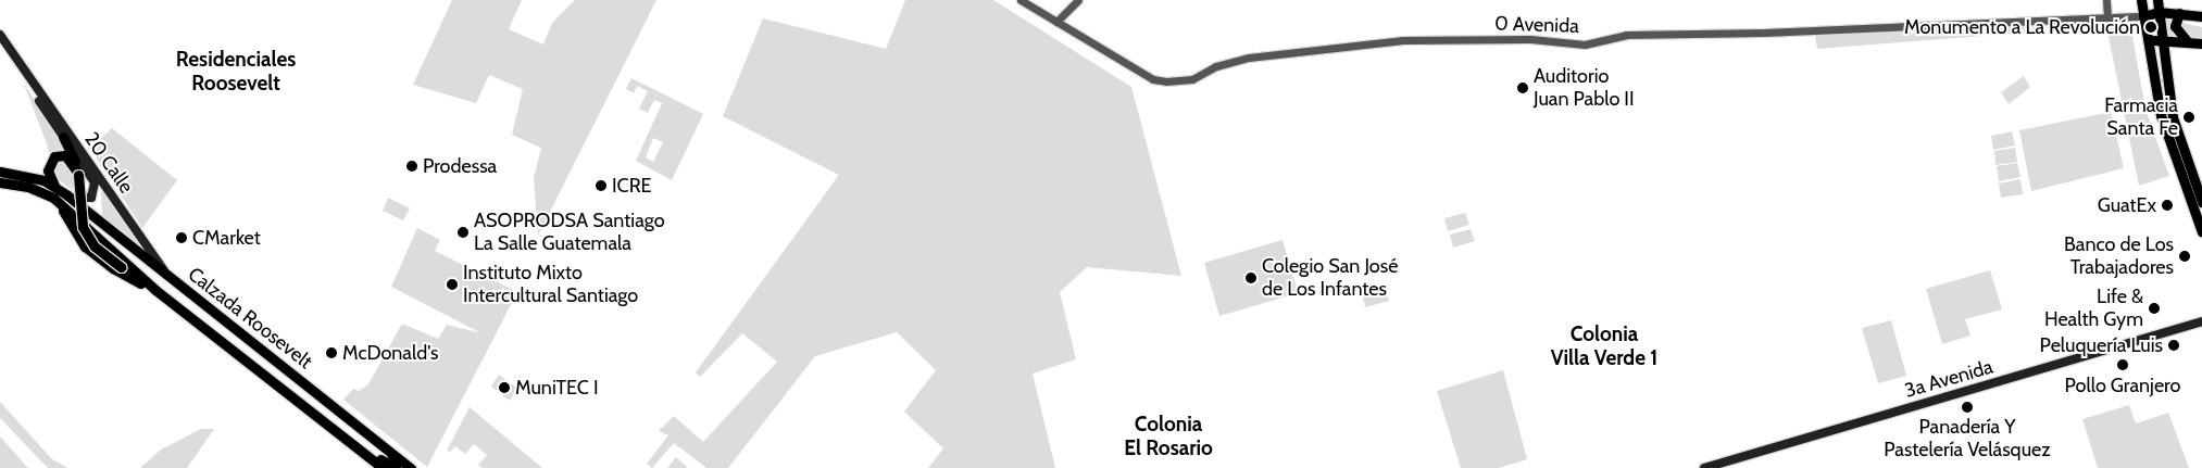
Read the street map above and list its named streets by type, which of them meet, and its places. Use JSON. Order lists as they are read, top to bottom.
{
  "streets": {
    "main road": ["20 Calle", "Calzada Roosevelt", "3a Avenida"],
    "street": ["0 Avenida"]
  },
  "crossings": [
    ["20 Calle", "Calzada Roosevelt"]
  ],
  "districts": ["Residenciales Roosevelt", "Colonia Villa Verde 1", "Colonia El Rosario"],
  "places": [
    "Monumento a La Revolución",
    "Auditorio Juan Pablo II",
    "Farmacia Santa Fe",
    "Prodessa",
    "ICRE",
    "GuatEx",
    "ASOPRODSA Santiago La Salle Guatemala",
    "CMarket",
    "Banco de Los Trabajadores",
    "Colegio San José de Los Infantes",
    "Instituto Mixto Intercultural Santiago",
    "Life & Health Gym",
    "Peluquería Luis",
    "McDonald's",
    "Pollo Granjero",
    "MuniTEC I",
    "Panadería Y Pastelería Velásquez"
  ]
}
